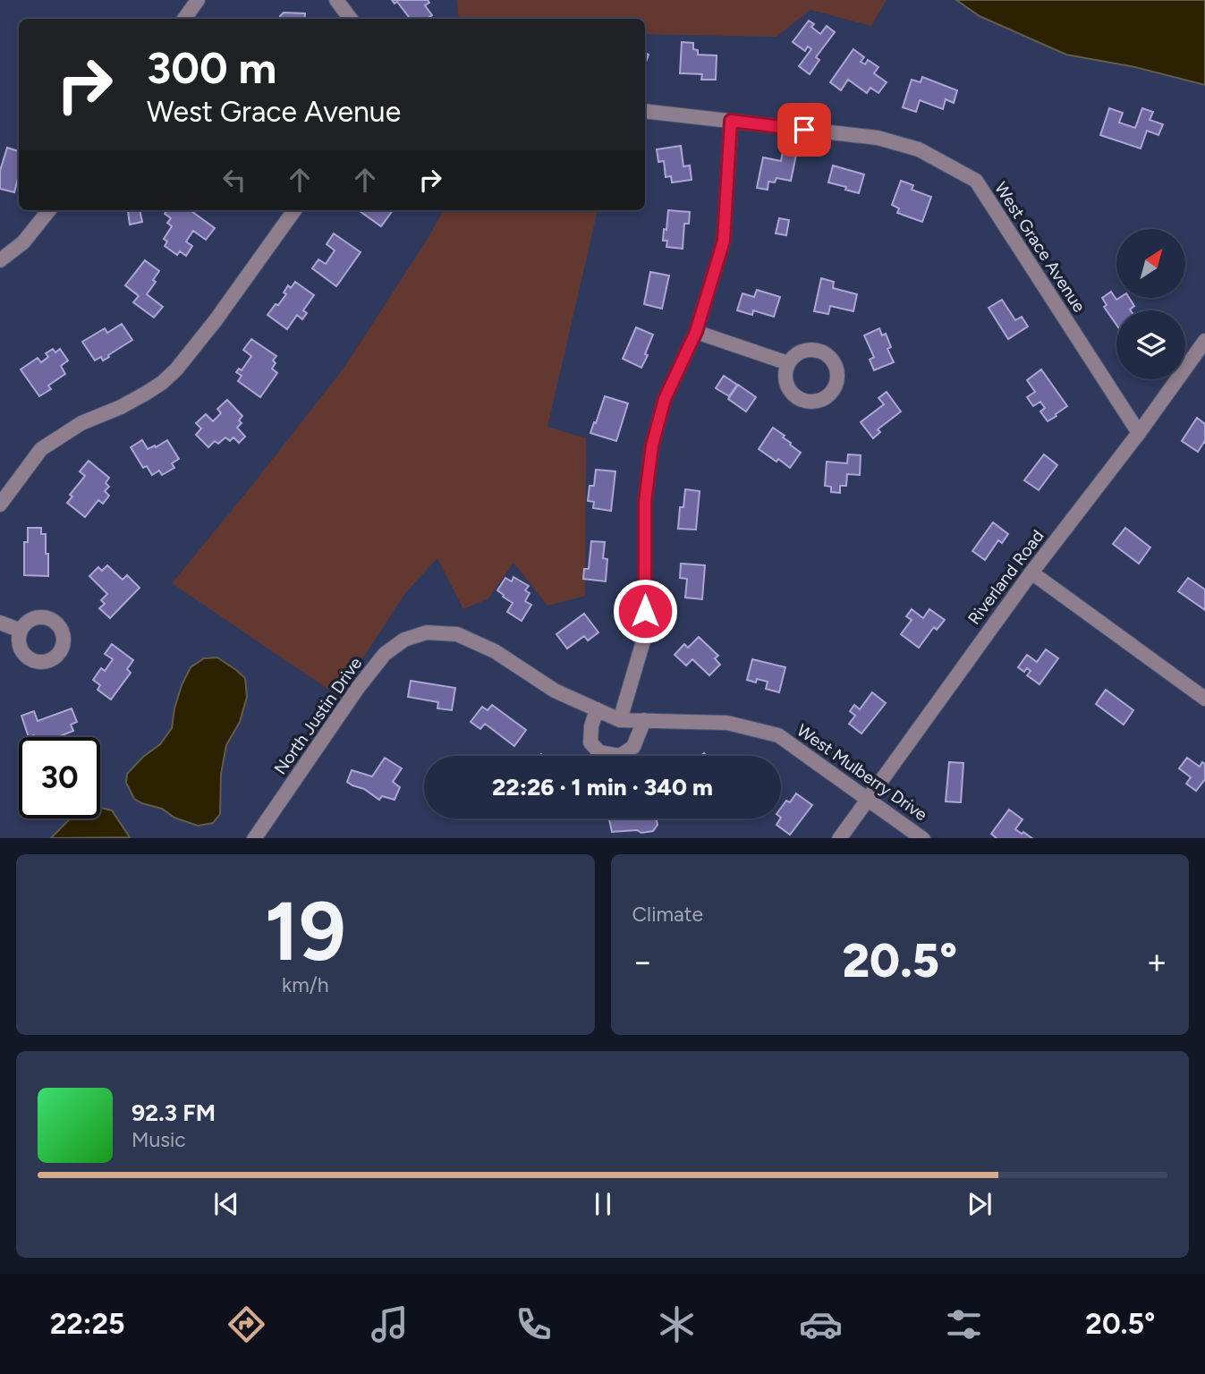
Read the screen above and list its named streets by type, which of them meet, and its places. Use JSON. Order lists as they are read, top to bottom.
{
  "streets": {
    "street": [
      "West Grace Avenue",
      "Riverland Road",
      "North Justin Drive",
      "West Mulberry Drive"
    ]
  },
  "crossings": [
    ["West Grace Avenue", "Riverland Road"],
    ["Riverland Road", "West Mulberry Drive"],
    ["North Justin Drive", "West Mulberry Drive"]
  ],
  "north": "top right",
  "page": {
    "turn": ["300 m", "West Grace Avenue"],
    "limit": "30",
    "trip": "22:26 · 1 min · 340 m",
    "tile": [
      ["19", "km/h"],
      "Climate"
    ],
    "heat": ["−", "20.5°", "+"],
    "song": ["92.3 FM", "Music"],
    "tabs": ["22:25", "20.5°"]
  }
}
